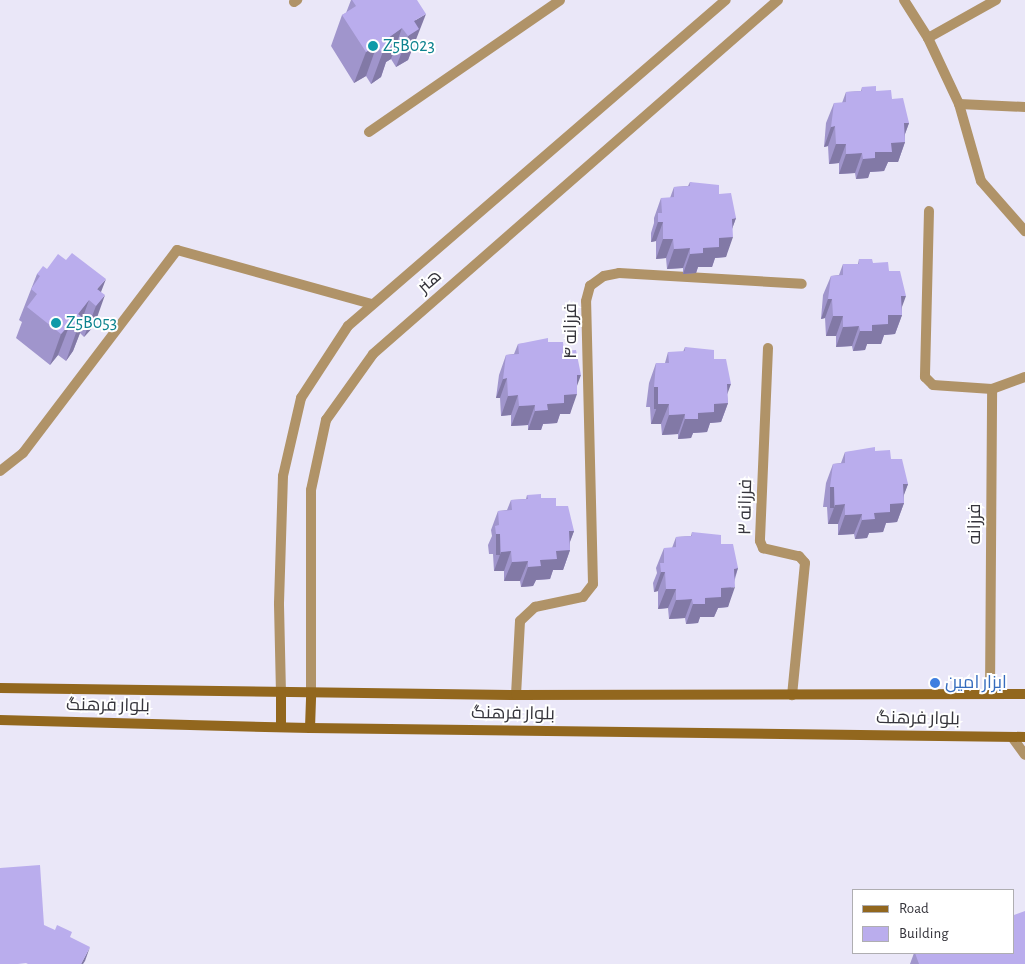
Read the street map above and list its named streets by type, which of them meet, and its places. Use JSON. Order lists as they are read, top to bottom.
{
  "streets": {
    "main road": ["بلوار فرهنگ"],
    "street": [
      "هنر",
      "فرزانه ۴",
      "فرزانه ۳",
      "فرزانه"
    ]
  },
  "crossings": [
    ["هنر", "بلوار فرهنگ"],
    ["فرزانه ۴", "بلوار فرهنگ"],
    ["فرزانه ۳", "بلوار فرهنگ"],
    ["فرزانه", "بلوار فرهنگ"]
  ],
  "places": ["Z5B023", "Z5B053", "ابزار امین"],
  "legend": ["Road", "Building"]
}
